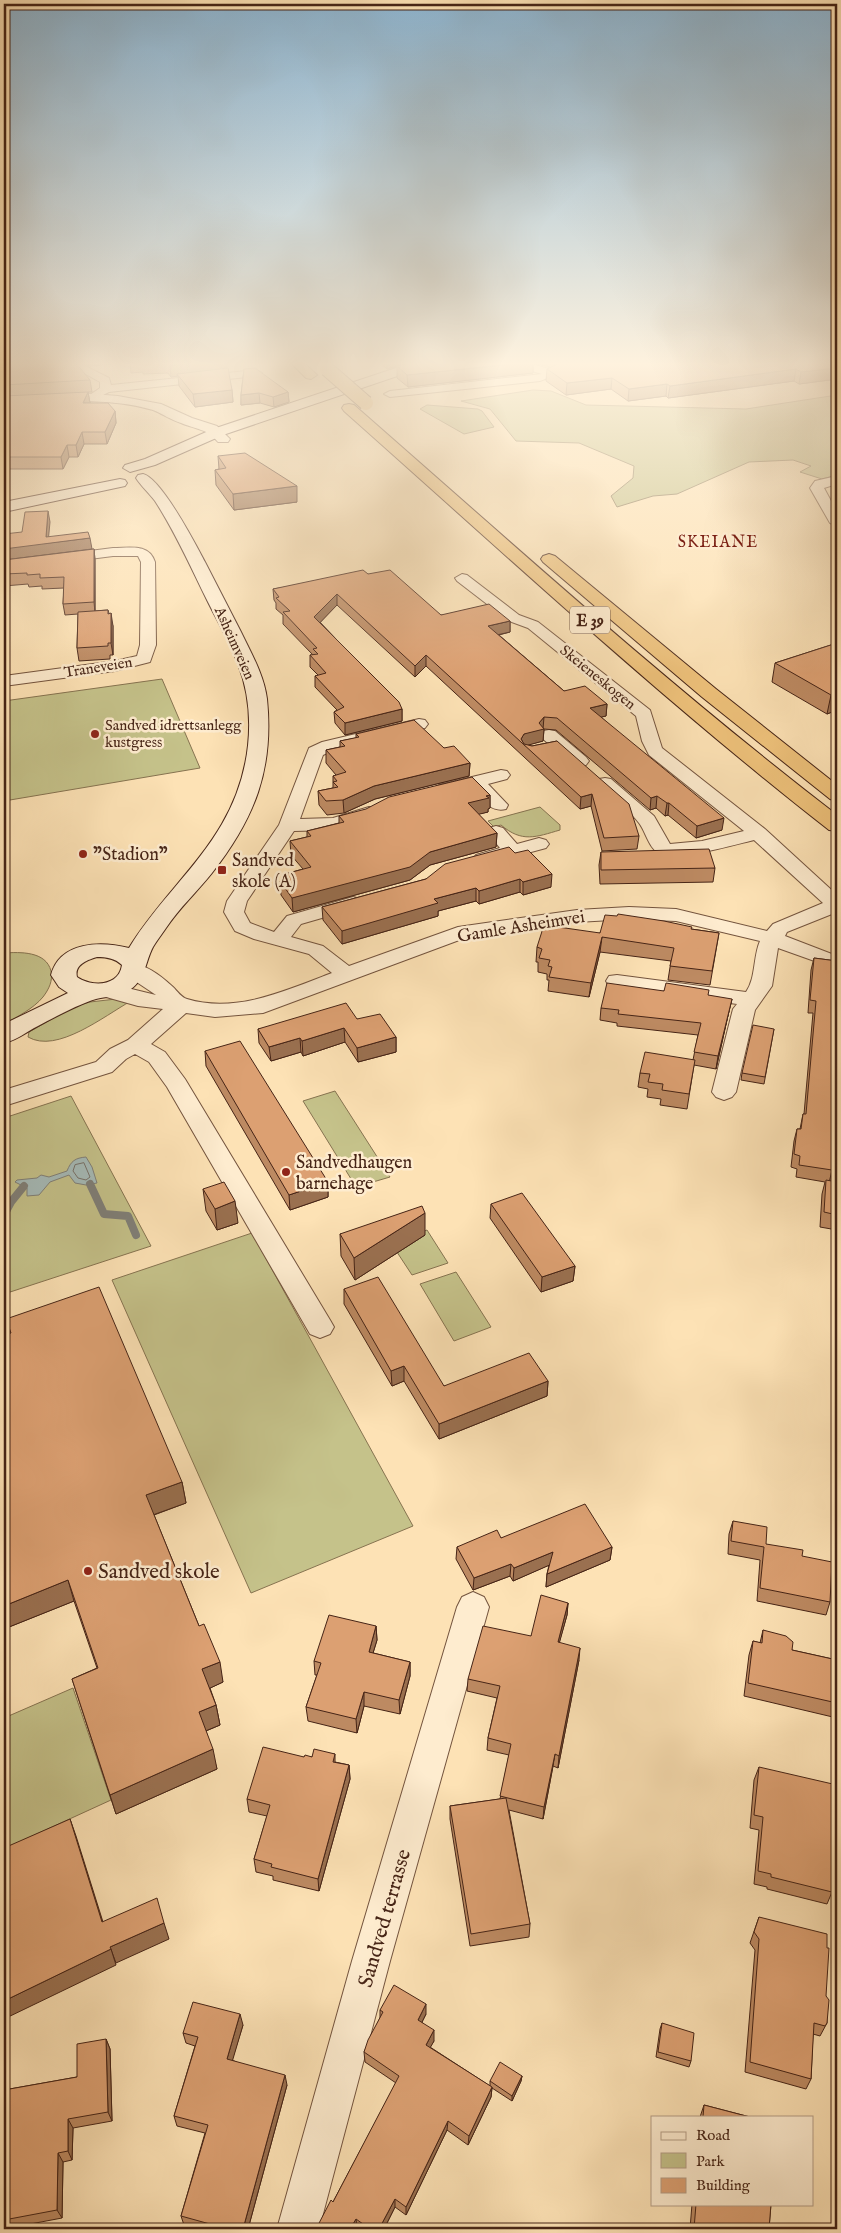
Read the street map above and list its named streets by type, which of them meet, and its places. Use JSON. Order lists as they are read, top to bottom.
{
  "streets": {
    "highway": ["E 39"],
    "main road": ["Asheimveien"],
    "street": [
      "Traneveien",
      "Skeieneskogen",
      "Gamle Asheimvei",
      "Sandved terrasse"
    ]
  },
  "districts": ["SKEIANE"],
  "places": {
    "other": [
      "Sandved idrettsanlegg kustgress",
      "\"Stadion\"",
      "Sandvedhaugen barnehage",
      "Sandved skole"
    ],
    "transit": ["Sandved skole (A)"]
  },
  "legend": ["Road", "Park", "Building"]
}
